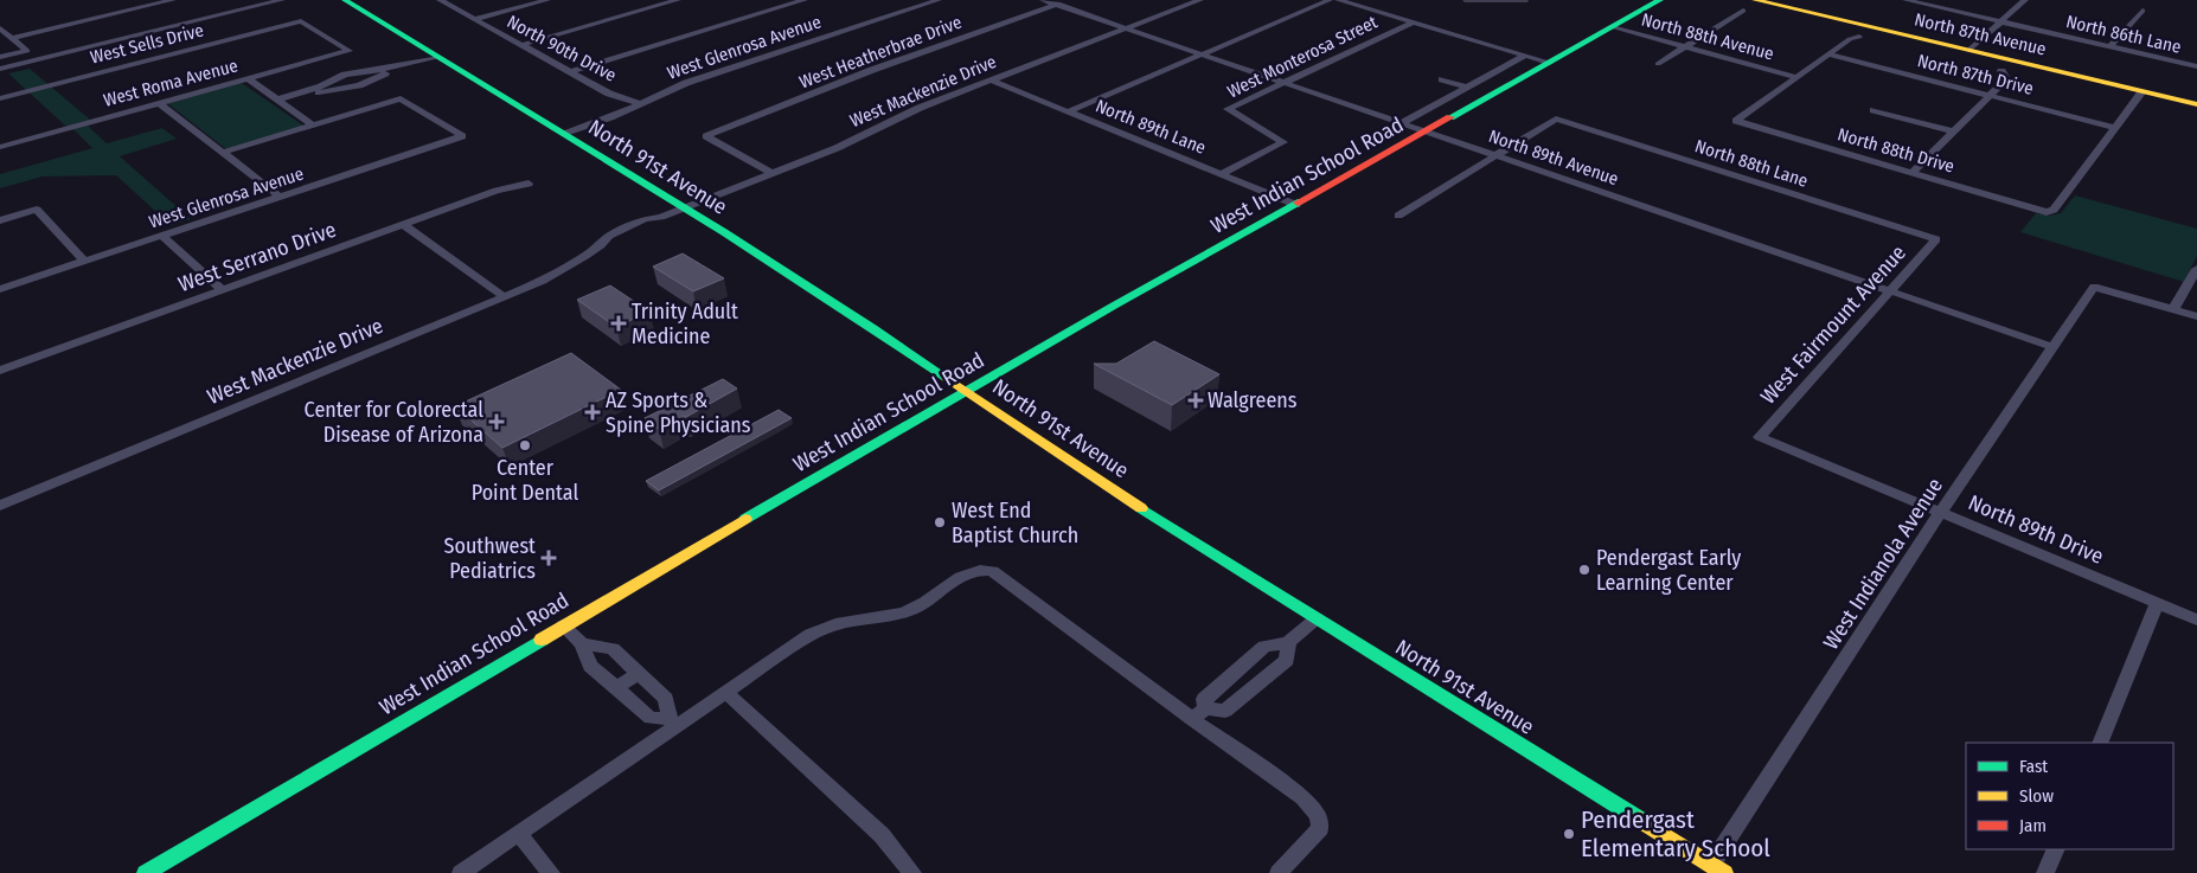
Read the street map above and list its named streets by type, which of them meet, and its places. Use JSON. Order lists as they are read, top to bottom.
{
  "streets": {
    "main road": ["North 87th Avenue", "North 91st Avenue", "West Indian School Road"],
    "street": [
      "North 86th Lane",
      "North 88th Avenue",
      "West Sells Drive",
      "West Glenrosa Avenue",
      "North 90th Drive",
      "West Heatherbrae Drive",
      "West Monterosa Street",
      "North 87th Drive",
      "West Roma Avenue",
      "West Mackenzie Drive",
      "North 89th Lane",
      "North 88th Drive",
      "North 89th Avenue",
      "North 88th Lane",
      "West Serrano Drive",
      "West Fairmount Avenue",
      "North 89th Drive",
      "West Indianola Avenue"
    ]
  },
  "crossings": [
    ["North 88th Avenue", "North 88th Drive"],
    ["North 88th Avenue", "West Indian School Road"],
    ["West Sells Drive", "West Roma Avenue"],
    ["West Glenrosa Avenue", "North 90th Drive"],
    ["West Glenrosa Avenue", "North 91st Avenue"],
    ["West Heatherbrae Drive", "West Mackenzie Drive"],
    ["West Heatherbrae Drive", "North 89th Avenue"],
    ["West Monterosa Street", "North 89th Lane"],
    ["West Monterosa Street", "North 89th Avenue"],
    ["North 87th Drive", "North 88th Drive"],
    ["West Mackenzie Drive", "North 89th Lane"],
    ["West Mackenzie Drive", "North 89th Avenue"],
    ["West Mackenzie Drive", "North 91st Avenue"],
    ["North 89th Lane", "West Indian School Road"],
    ["North 89th Avenue", "North 88th Lane"],
    ["North 89th Avenue", "West Indian School Road"],
    ["North 89th Avenue", "West Fairmount Avenue"],
    ["North 89th Avenue", "West Indianola Avenue"],
    ["North 88th Lane", "West Fairmount Avenue"],
    ["North 91st Avenue", "West Indian School Road"],
    ["North 91st Avenue", "West Indianola Avenue"],
    ["West Fairmount Avenue", "North 89th Drive"],
    ["North 89th Drive", "West Indianola Avenue"]
  ],
  "places": {
    "health": [
      "Trinity Adult Medicine",
      "Walgreens",
      "AZ Sports & Spine Physicians",
      "Center for Colorectal Disease of Arizona",
      "Southwest Pediatrics"
    ],
    "other": [
      "Center Point Dental",
      "West End Baptist Church",
      "Pendergast Early Learning Center",
      "Pendergast Elementary School"
    ]
  },
  "legend": ["Fast", "Slow", "Jam"]
}
